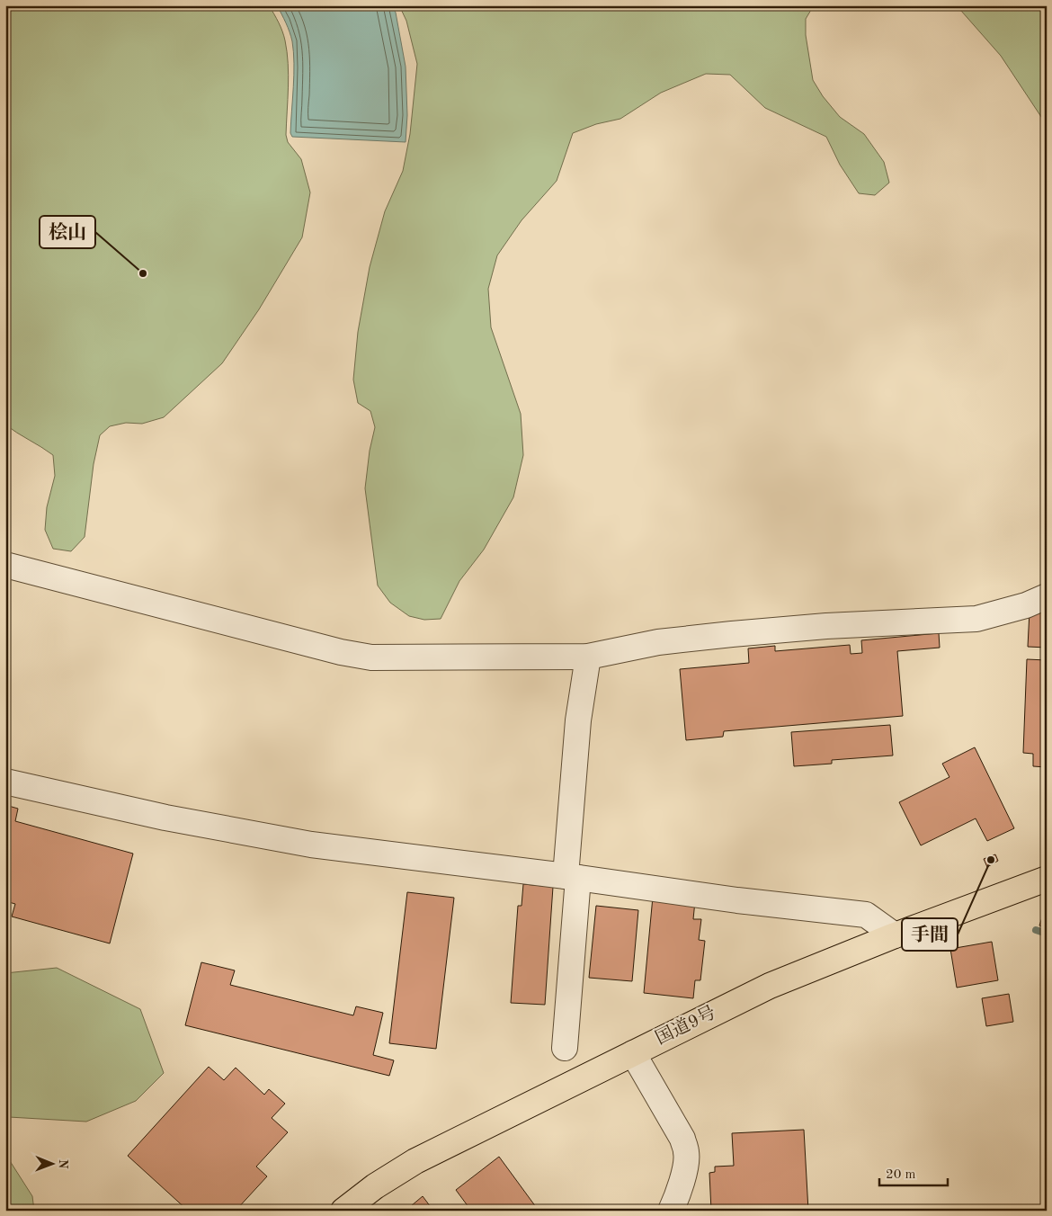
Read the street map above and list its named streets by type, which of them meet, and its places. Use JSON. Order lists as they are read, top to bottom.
{
  "streets": {
    "highway": ["国道9号"]
  },
  "places": ["桧山", "手間"],
  "scale_bar": "20 m",
  "north": "right"
}
